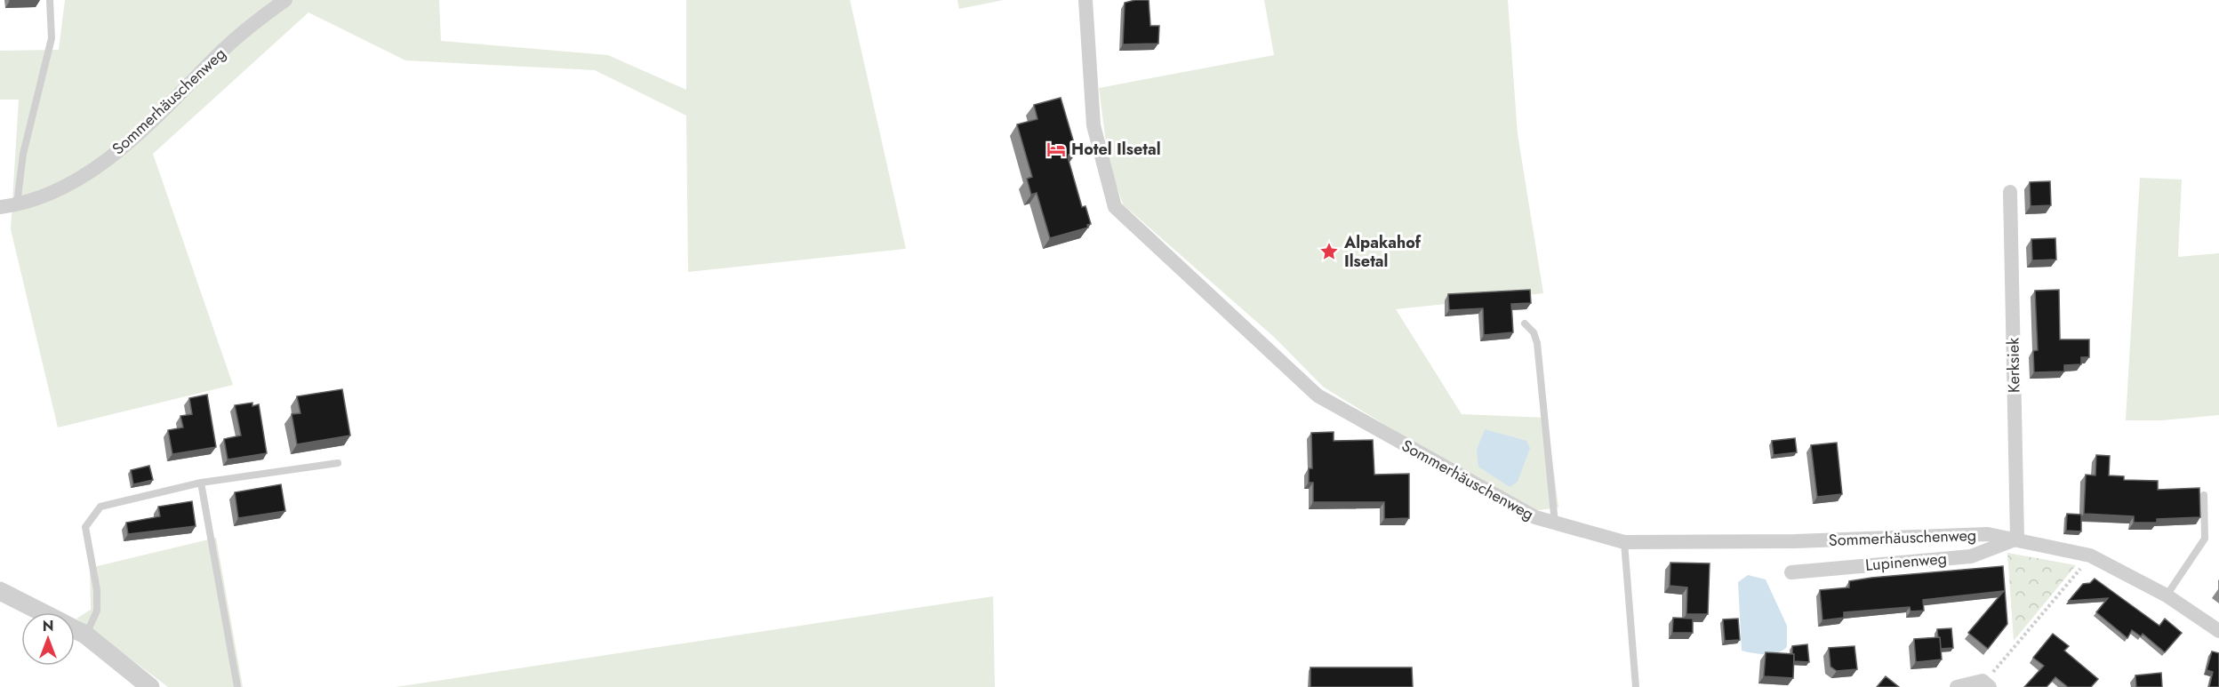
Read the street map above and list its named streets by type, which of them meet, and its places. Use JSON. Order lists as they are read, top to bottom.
{
  "streets": {
    "street": ["Sommerhäuschenweg", "Kerksiek", "Lupinenweg"]
  },
  "crossings": [
    ["Sommerhäuschenweg", "Kerksiek"],
    ["Sommerhäuschenweg", "Lupinenweg"],
    ["Kerksiek", "Lupinenweg"]
  ],
  "places": {
    "hotel": ["Hotel Ilsetal"],
    "place": ["Alpakahof Ilsetal"]
  },
  "north": "top"
}
